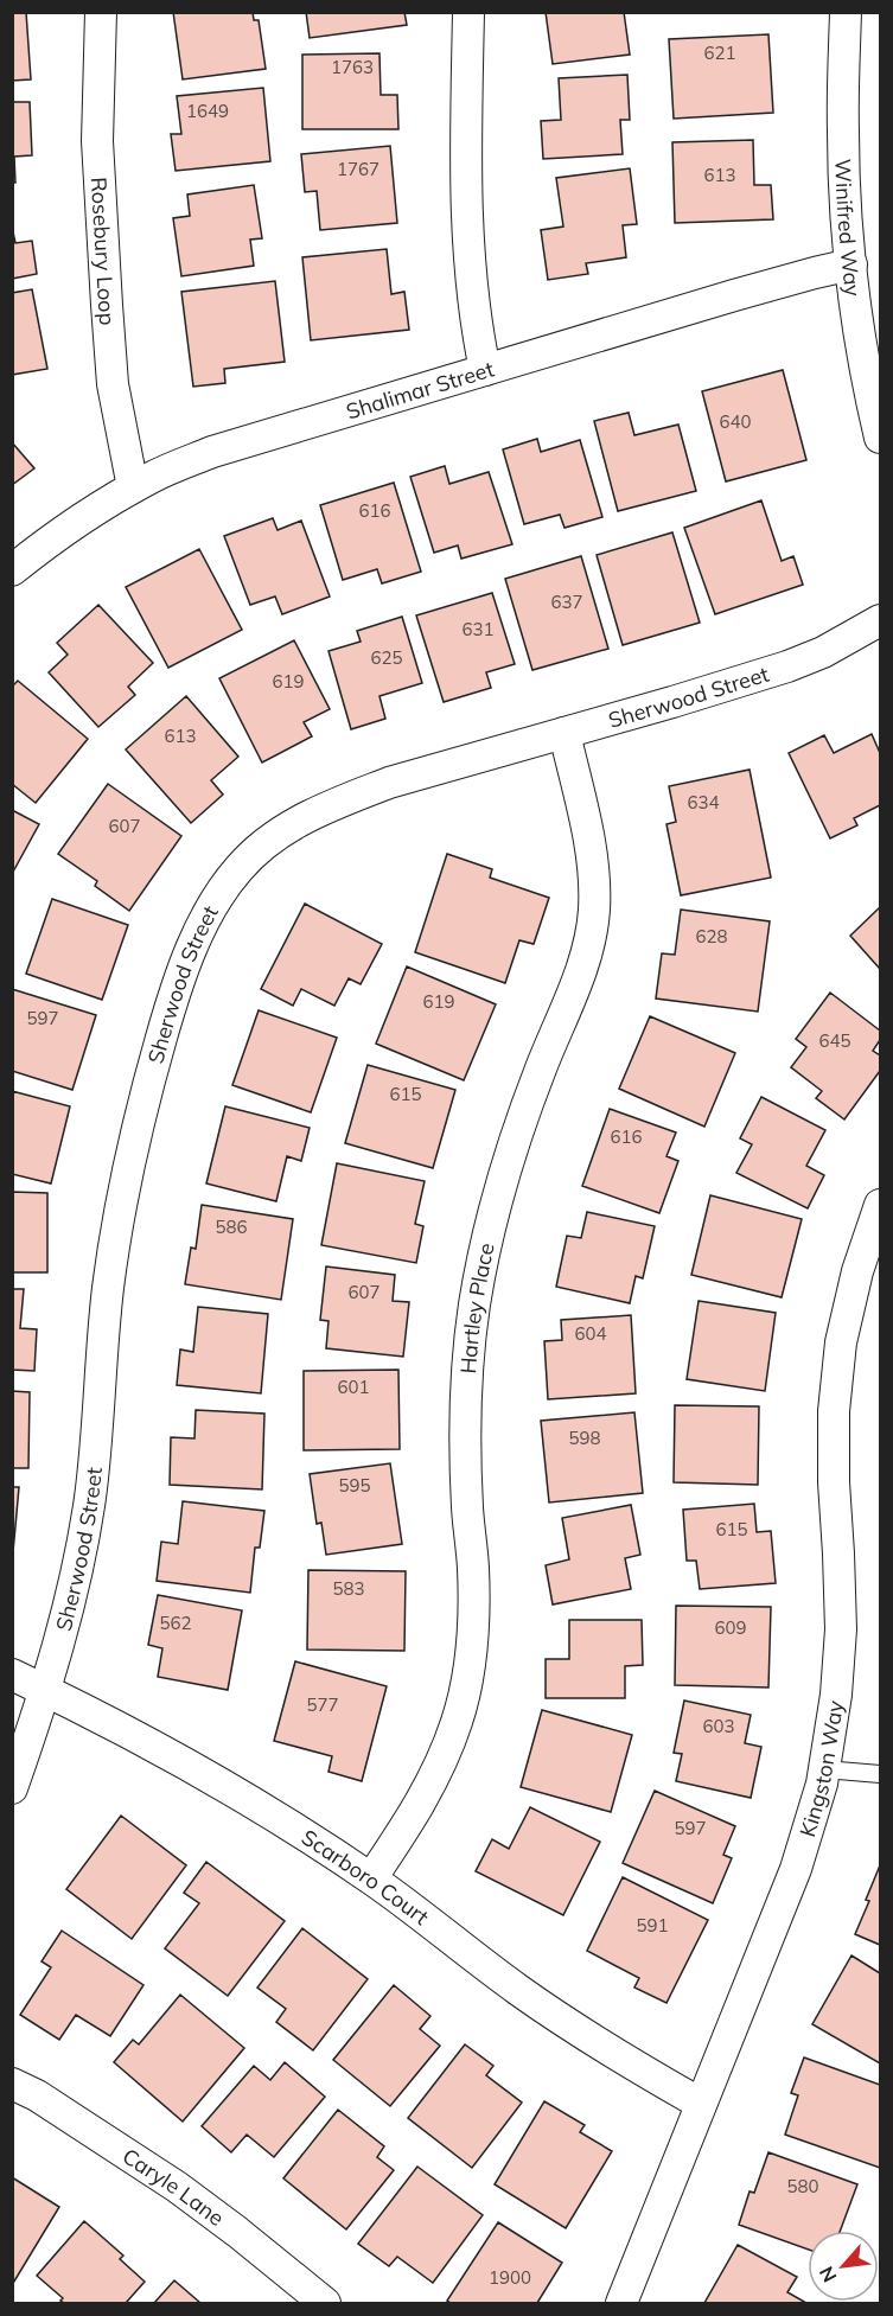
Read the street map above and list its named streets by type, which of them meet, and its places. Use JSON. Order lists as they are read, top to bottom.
{
  "streets": {
    "street": [
      "Winifred Way",
      "Rosebury Loop",
      "Shalimar Street",
      "Sherwood Street",
      "Hartley Place",
      "Kingston Way",
      "Scarboro Court",
      "Caryle Lane"
    ]
  },
  "crossings": [
    ["Winifred Way", "Shalimar Street"],
    ["Rosebury Loop", "Shalimar Street"],
    ["Sherwood Street", "Hartley Place"],
    ["Sherwood Street", "Scarboro Court"],
    ["Hartley Place", "Scarboro Court"],
    ["Kingston Way", "Scarboro Court"]
  ],
  "house_numbers": [
    "621",
    "1763",
    "1649",
    "1767",
    "613",
    "640",
    "616",
    "637",
    "631",
    "625",
    "619",
    "613",
    "634",
    "607",
    "628",
    "619",
    "597",
    "645",
    "615",
    "616",
    "586",
    "607",
    "604",
    "601",
    "598",
    "595",
    "615",
    "583",
    "562",
    "609",
    "577",
    "603",
    "597",
    "591",
    "580",
    "1900"
  ],
  "north": "bottom left"
}
